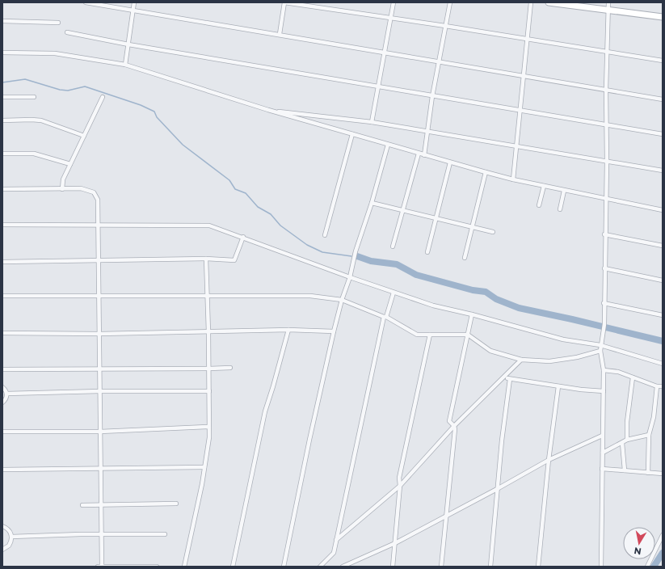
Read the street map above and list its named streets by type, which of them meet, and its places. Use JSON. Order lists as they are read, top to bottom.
{
  "north": "bottom"
}
